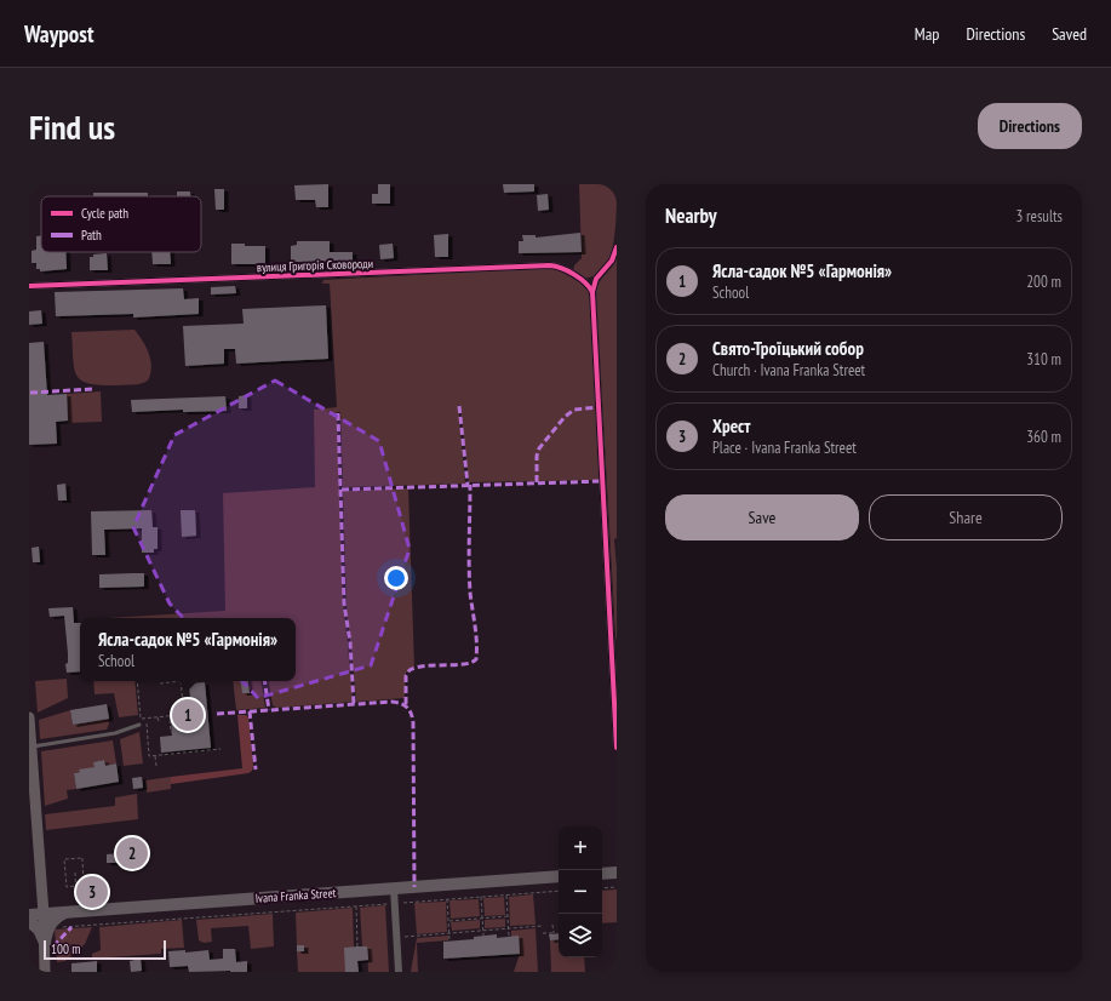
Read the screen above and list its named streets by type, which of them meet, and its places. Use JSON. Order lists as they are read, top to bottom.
{
  "streets": {
    "main road": ["Ivana Franka Street"],
    "street": ["вулиця Григорія Сковороди"]
  },
  "legend": ["Cycle path", "Path"],
  "scale_bar": "100 m",
  "page": {
    "header": "Waypost",
    "nav": ["Map", "Directions", "Saved"],
    "buttons": [
      "Directions",
      ["Save", "Share"]
    ],
    "title": "Find us",
    "heading": ["Nearby", "3 results"],
    "list": [
      {
        "mark": "1",
        "name": "Ясла-садок №5 «Гармонія»",
        "note": "School",
        "value": "200 m"
      },
      {
        "mark": "2",
        "name": "Свято-Троїцький собор",
        "note": "Church · Ivana Franka Street",
        "value": "310 m"
      },
      {
        "mark": "3",
        "name": "Хрест",
        "note": "Place · Ivana Franka Street",
        "value": "360 m"
      }
    ],
    "popup": ["Ясла-садок №5 «Гармонія»", "School"],
    "pins": ["1", "2", "3"],
    "map_buttons": ["+", "−"],
    "scale": "100 m"
  }
}
